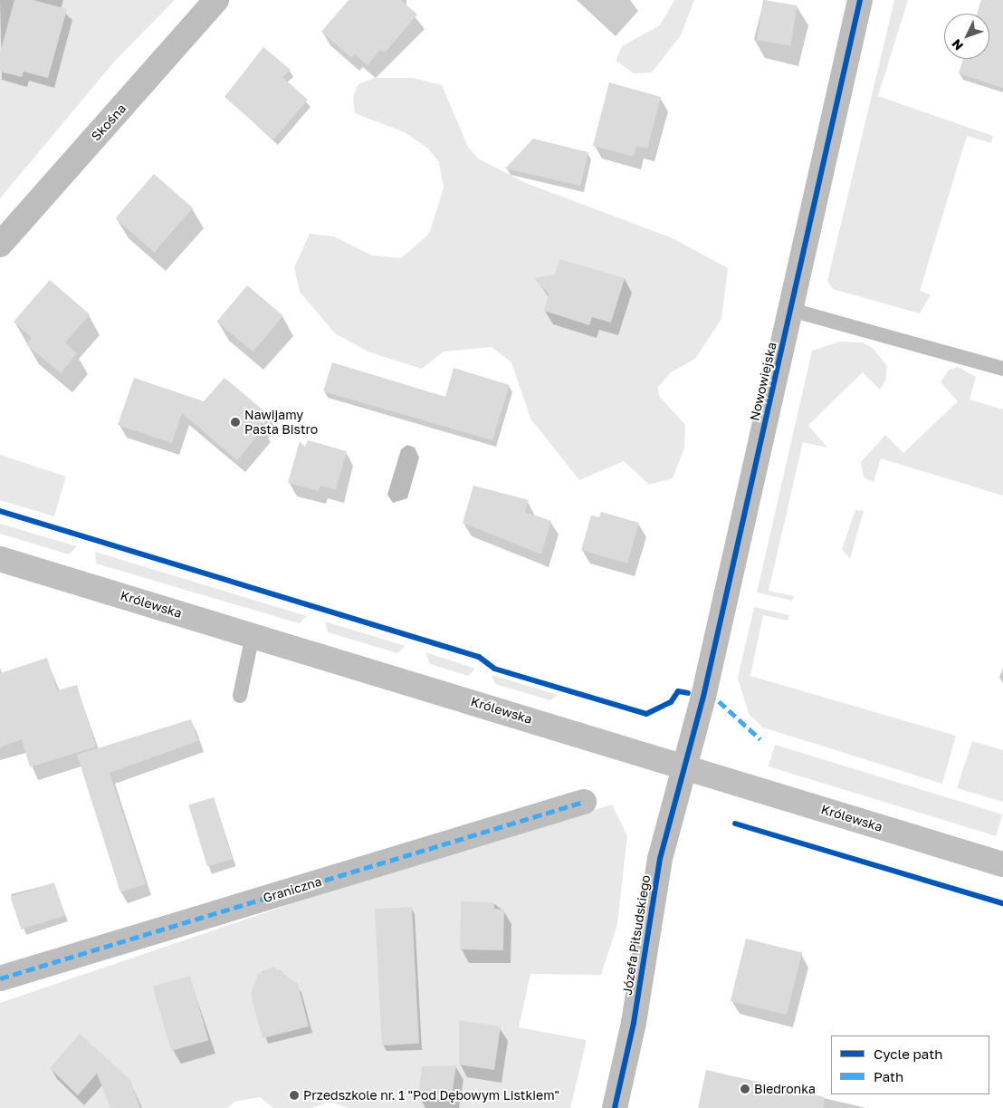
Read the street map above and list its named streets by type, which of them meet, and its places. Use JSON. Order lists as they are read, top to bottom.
{
  "streets": {
    "main road": ["Królewska"],
    "street": [
      "Skośna",
      "Nowowiejska",
      "Graniczna",
      "Józefa Piłsudskiego"
    ]
  },
  "crossings": [
    ["Nowowiejska", "Królewska"],
    ["Nowowiejska", "Józefa Piłsudskiego"],
    ["Królewska", "Józefa Piłsudskiego"]
  ],
  "places": ["Nawijamy Pasta Bistro", "Biedronka", "Przedszkole nr. 1 \"Pod Dębowym Listkiem\""],
  "legend": ["Cycle path", "Path"],
  "north": "bottom left"
}
